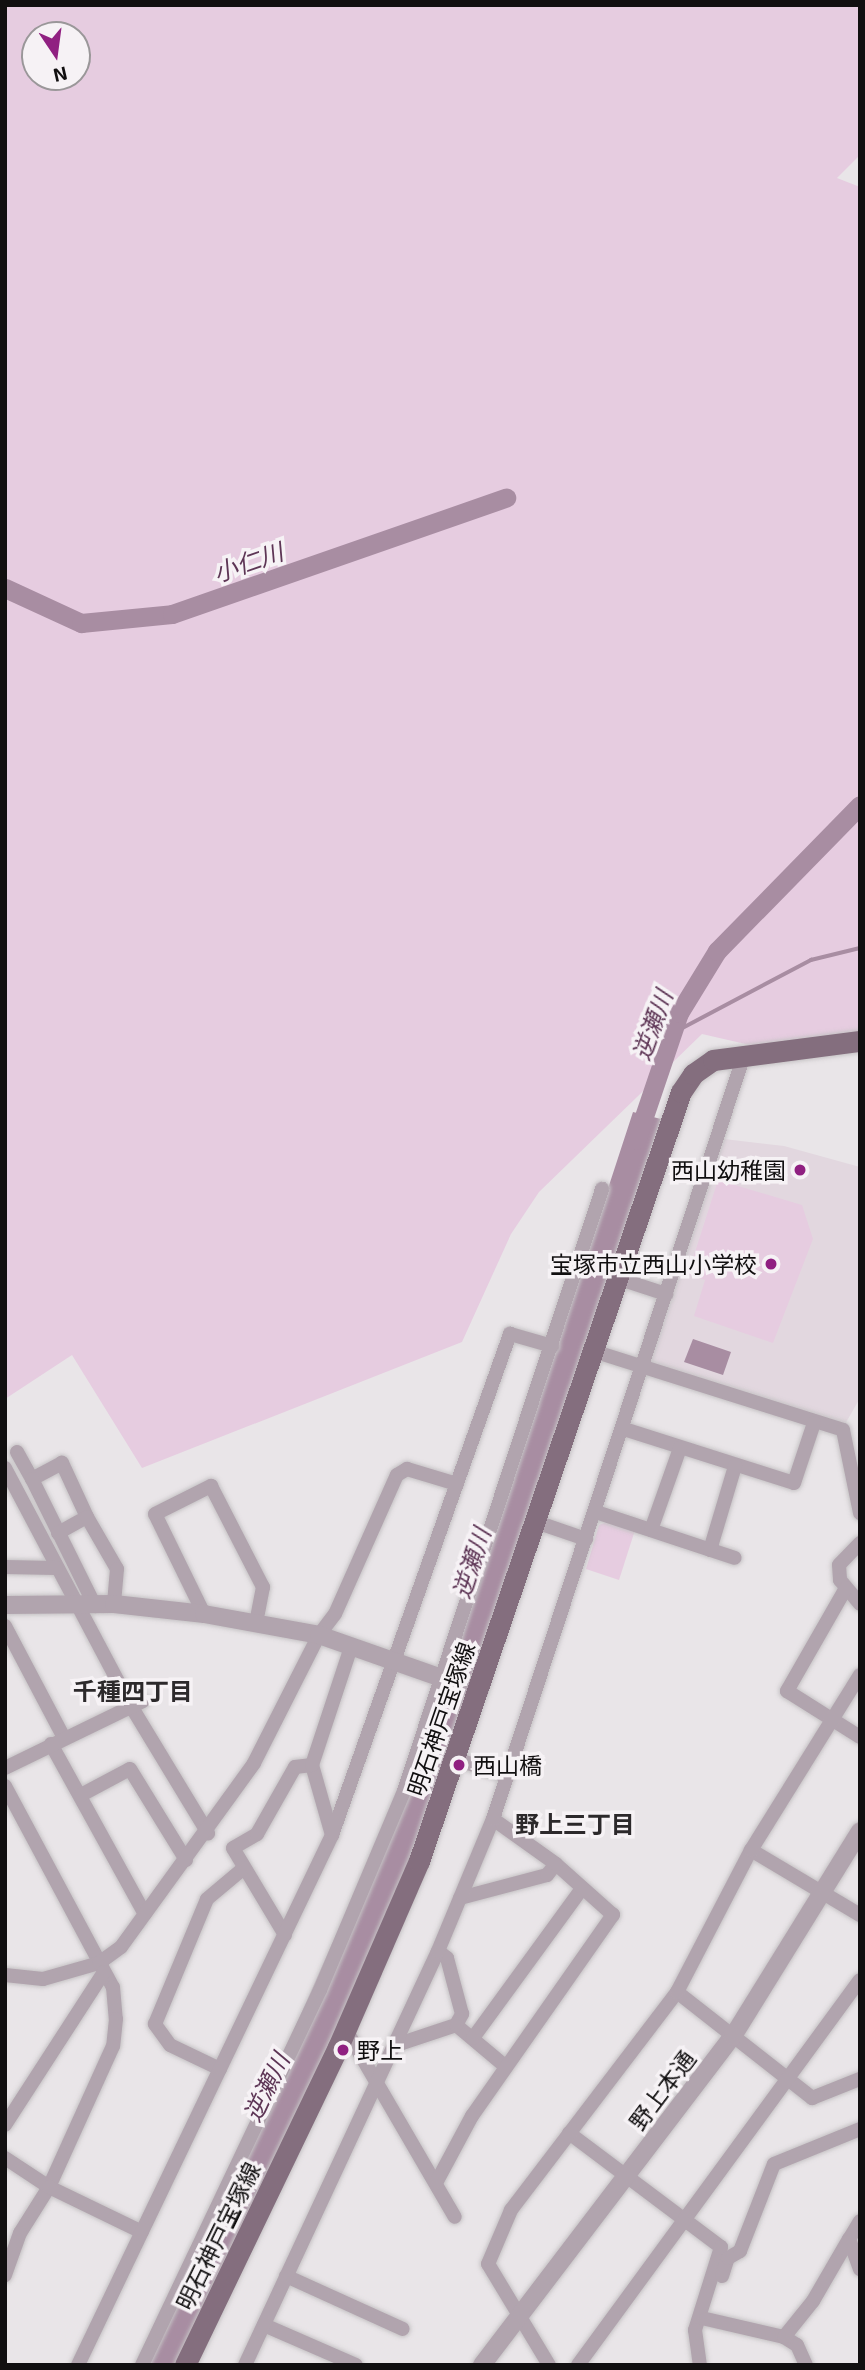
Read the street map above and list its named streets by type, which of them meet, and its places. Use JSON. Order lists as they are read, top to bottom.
{
  "streets": {
    "main road": ["明石神戸宝塚線"],
    "street": ["野上本通"]
  },
  "districts": ["千種四丁目", "野上三丁目"],
  "water": ["小仁川", "逆瀬川"],
  "places": [
    "西山幼稚園",
    "宝塚市立西山小学校",
    "西山橋",
    "野上"
  ],
  "north": "bottom"
}
